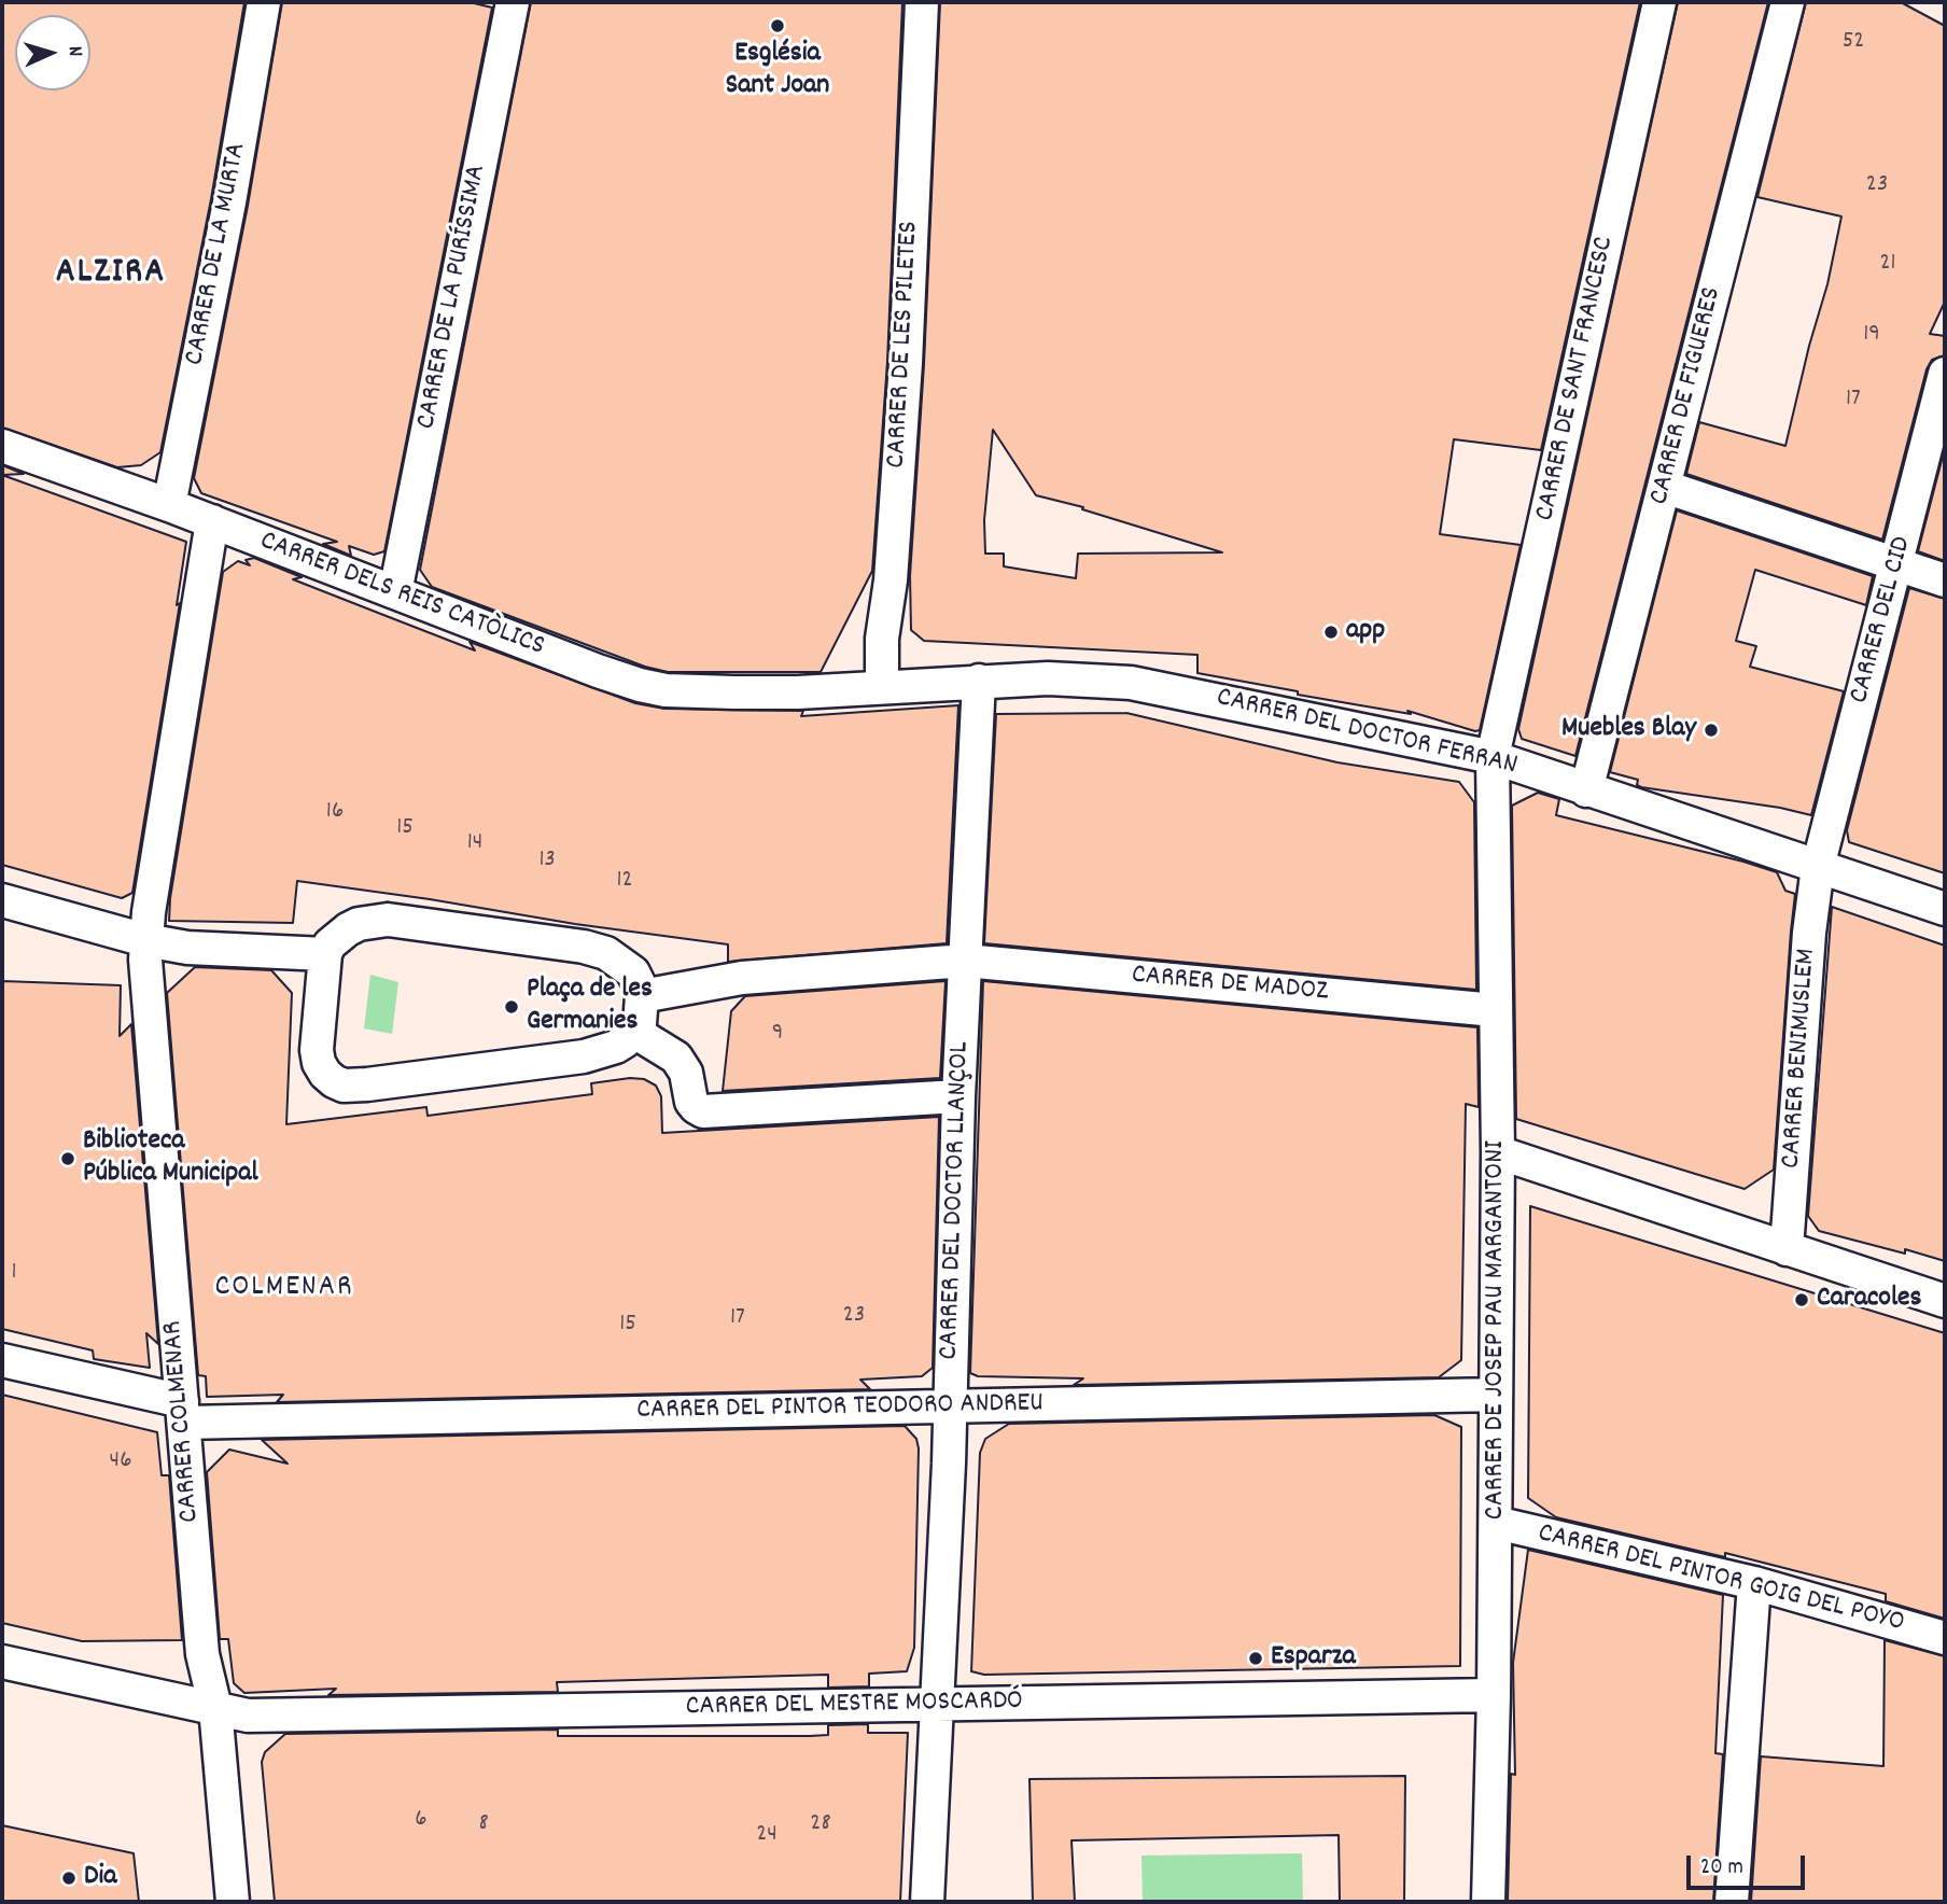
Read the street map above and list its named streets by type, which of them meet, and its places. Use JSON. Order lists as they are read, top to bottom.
{
  "streets": {
    "street": [
      "CARRER DE LA MURTA",
      "CARRER DE LA PURÍSSIMA",
      "CARRER DE LES PILETES",
      "CARRER DE SANT FRANCESC",
      "CARRER DE FIGUERES",
      "CARRER DELS REIS CATÒLICS",
      "CARRER DEL CID",
      "CARRER DEL DOCTOR FERRAN",
      "CARRER DE MADOZ",
      "CARRER BENIMUSLEM",
      "CARRER DEL DOCTOR LLANÇOL",
      "CARRER DE JOSEP PAU MARGANTONI",
      "CARRER DEL PINTOR TEODORO ANDREU",
      "CARRER COLMENAR",
      "CARRER DEL PINTOR GOIG DEL POYO",
      "CARRER DEL MESTRE MOSCARDÓ"
    ]
  },
  "crossings": [
    ["CARRER DE LA MURTA", "CARRER DELS REIS CATÒLICS"],
    ["CARRER DE LA PURÍSSIMA", "CARRER DELS REIS CATÒLICS"],
    ["CARRER DE LES PILETES", "CARRER DEL DOCTOR FERRAN"],
    ["CARRER DE SANT FRANCESC", "CARRER DEL DOCTOR FERRAN"],
    ["CARRER DE SANT FRANCESC", "CARRER DE JOSEP PAU MARGANTONI"],
    ["CARRER DE FIGUERES", "CARRER DEL DOCTOR FERRAN"],
    ["CARRER DELS REIS CATÒLICS", "CARRER DEL DOCTOR FERRAN"],
    ["CARRER DEL CID", "CARRER DEL DOCTOR FERRAN"],
    ["CARRER DEL CID", "CARRER BENIMUSLEM"],
    ["CARRER DEL DOCTOR FERRAN", "CARRER BENIMUSLEM"],
    ["CARRER DEL DOCTOR FERRAN", "CARRER DEL DOCTOR LLANÇOL"],
    ["CARRER DEL DOCTOR FERRAN", "CARRER DE JOSEP PAU MARGANTONI"],
    ["CARRER DE MADOZ", "CARRER DEL DOCTOR LLANÇOL"],
    ["CARRER DE MADOZ", "CARRER DE JOSEP PAU MARGANTONI"],
    ["CARRER DEL DOCTOR LLANÇOL", "CARRER DEL PINTOR TEODORO ANDREU"],
    ["CARRER DEL DOCTOR LLANÇOL", "CARRER DEL MESTRE MOSCARDÓ"],
    ["CARRER DE JOSEP PAU MARGANTONI", "CARRER DEL PINTOR TEODORO ANDREU"],
    ["CARRER DE JOSEP PAU MARGANTONI", "CARRER DEL PINTOR GOIG DEL POYO"],
    ["CARRER DE JOSEP PAU MARGANTONI", "CARRER DEL MESTRE MOSCARDÓ"],
    ["CARRER DEL PINTOR TEODORO ANDREU", "CARRER COLMENAR"],
    ["CARRER COLMENAR", "CARRER DEL MESTRE MOSCARDÓ"]
  ],
  "districts": ["ALZIRA", "COLMENAR"],
  "places": [
    "Església Sant Joan",
    "app",
    "Muebles Blay",
    "Plaça de les Germanies",
    "Biblioteca Pública Municipal",
    "Caracoles",
    "Esparza",
    "Dia"
  ],
  "house_numbers": [
    "52",
    "23",
    "21",
    "19",
    "17",
    "16",
    "15",
    "14",
    "13",
    "12",
    "9",
    "1",
    "23",
    "17",
    "15",
    "46",
    "6",
    "8",
    "28",
    "24"
  ],
  "scale_bar": "20 m",
  "north": "right"
}
